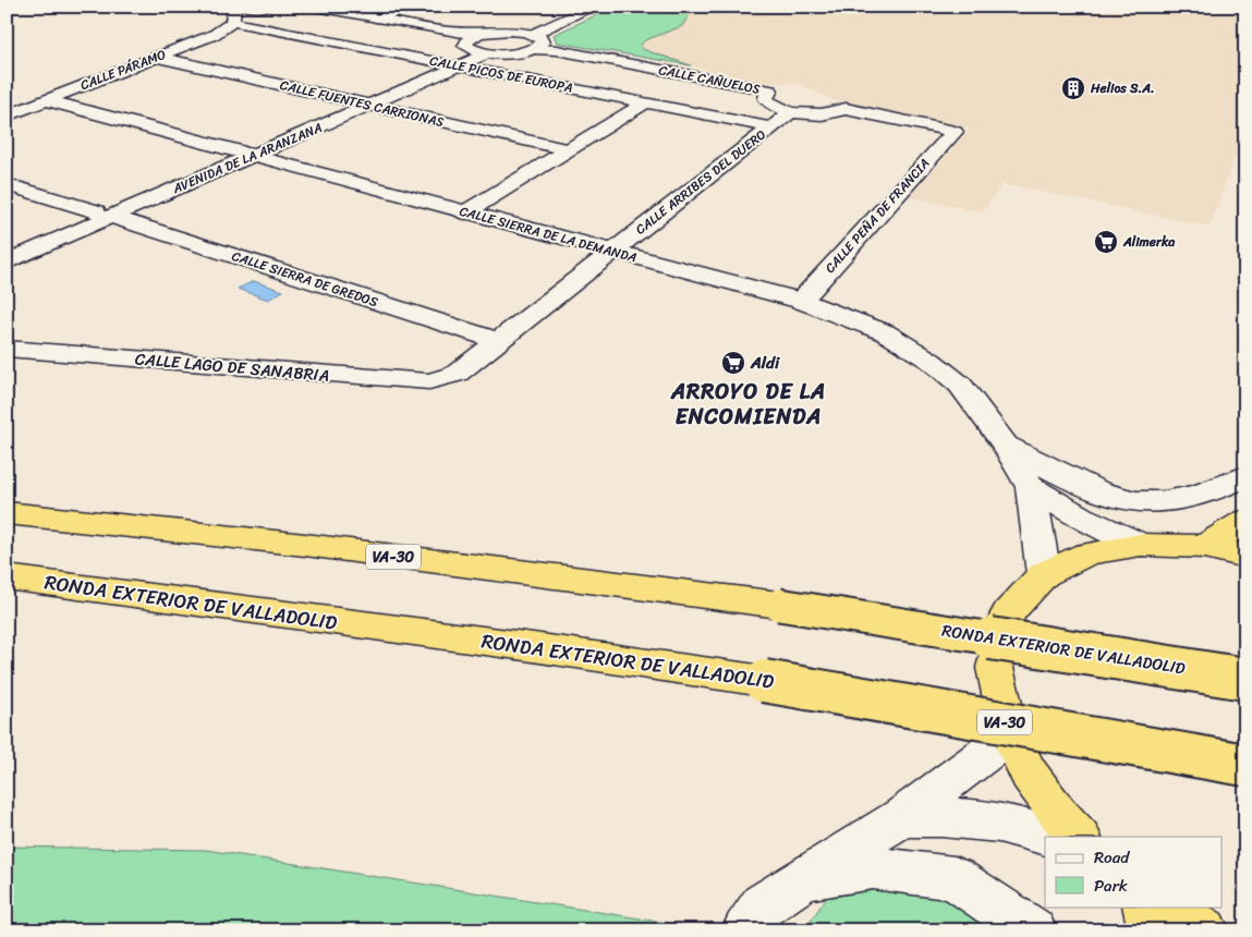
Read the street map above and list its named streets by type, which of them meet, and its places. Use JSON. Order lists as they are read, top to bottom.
{
  "streets": {
    "highway": ["VA-30", "RONDA EXTERIOR DE VALLADOLID"],
    "street": [
      "CALLE PÁRAMO",
      "CALLE PICOS DE EUROPA",
      "CALLE CAÑUELOS",
      "CALLE FUENTES CARRIONAS",
      "AVENIDA DE LA ARANZANA",
      "CALLE ARRIBES DEL DUERO",
      "CALLE PEÑA DE FRANCIA",
      "CALLE SIERRA DE LA DEMANDA",
      "CALLE SIERRA DE GREDOS",
      "CALLE LAGO DE SANABRIA"
    ]
  },
  "crossings": [
    ["CALLE PÁRAMO", "CALLE PICOS DE EUROPA"],
    ["CALLE PÁRAMO", "CALLE FUENTES CARRIONAS"],
    ["CALLE PÁRAMO", "CALLE SIERRA DE LA DEMANDA"],
    ["CALLE PICOS DE EUROPA", "AVENIDA DE LA ARANZANA"],
    ["CALLE PICOS DE EUROPA", "CALLE ARRIBES DEL DUERO"],
    ["CALLE CAÑUELOS", "CALLE ARRIBES DEL DUERO"],
    ["CALLE CAÑUELOS", "CALLE PEÑA DE FRANCIA"],
    ["CALLE FUENTES CARRIONAS", "AVENIDA DE LA ARANZANA"],
    ["AVENIDA DE LA ARANZANA", "CALLE SIERRA DE LA DEMANDA"],
    ["AVENIDA DE LA ARANZANA", "CALLE SIERRA DE GREDOS"],
    ["CALLE ARRIBES DEL DUERO", "CALLE SIERRA DE LA DEMANDA"],
    ["CALLE ARRIBES DEL DUERO", "CALLE SIERRA DE GREDOS"],
    ["CALLE ARRIBES DEL DUERO", "CALLE LAGO DE SANABRIA"],
    ["CALLE PEÑA DE FRANCIA", "CALLE SIERRA DE LA DEMANDA"]
  ],
  "districts": ["ARROYO DE LA ENCOMIENDA"],
  "places": {
    "building": ["Helios S.A."],
    "supermarket": ["Alimerka", "Aldi"]
  },
  "legend": ["Road", "Park"]
}
